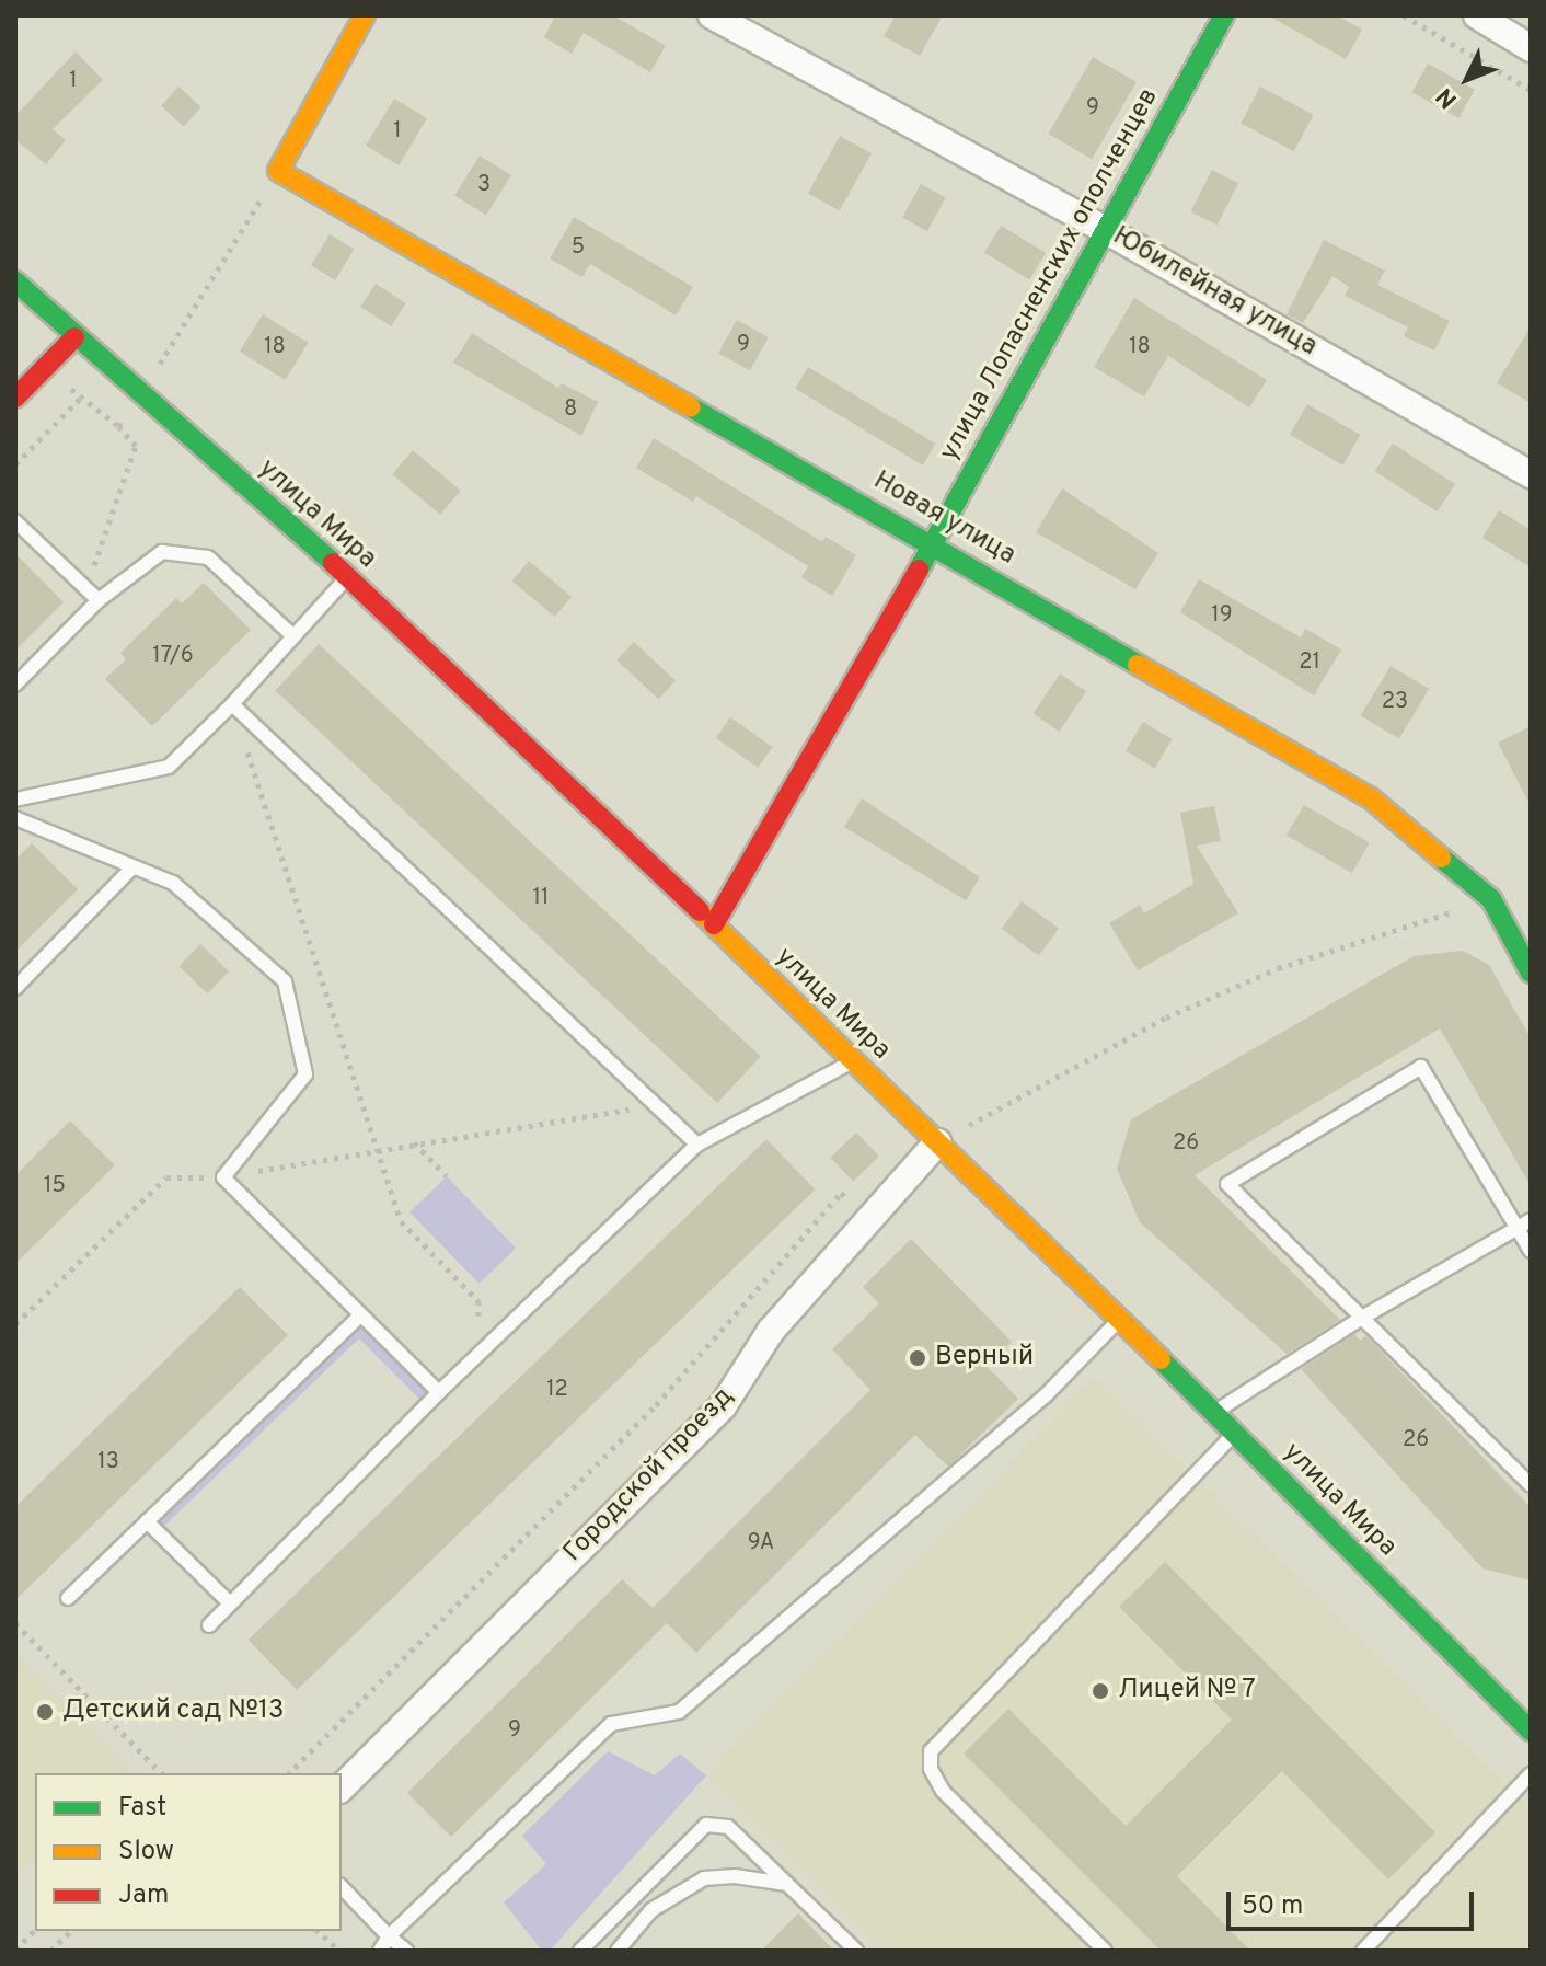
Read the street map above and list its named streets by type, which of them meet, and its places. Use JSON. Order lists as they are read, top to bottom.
{
  "streets": {
    "street": [
      "улица Лопасненских ополченцев",
      "Юбилейная улица",
      "улица Мира",
      "Новая улица",
      "Городской проезд"
    ]
  },
  "crossings": [
    ["улица Лопасненских ополченцев", "Юбилейная улица"],
    ["улица Лопасненских ополченцев", "улица Мира"],
    ["улица Лопасненских ополченцев", "Новая улица"],
    ["улица Мира", "Городской проезд"]
  ],
  "places": ["Верный", "Лицей № 7", "Детский сад №13"],
  "house_numbers": [
    "1",
    "9",
    "1",
    "3",
    "5",
    "9",
    "18",
    "18",
    "8",
    "19",
    "17/6",
    "21",
    "23",
    "11",
    "26",
    "15",
    "12",
    "26",
    "13",
    "9А",
    "9"
  ],
  "legend": ["Fast", "Slow", "Jam"],
  "scale_bar": "50 m",
  "north": "bottom left"
}
